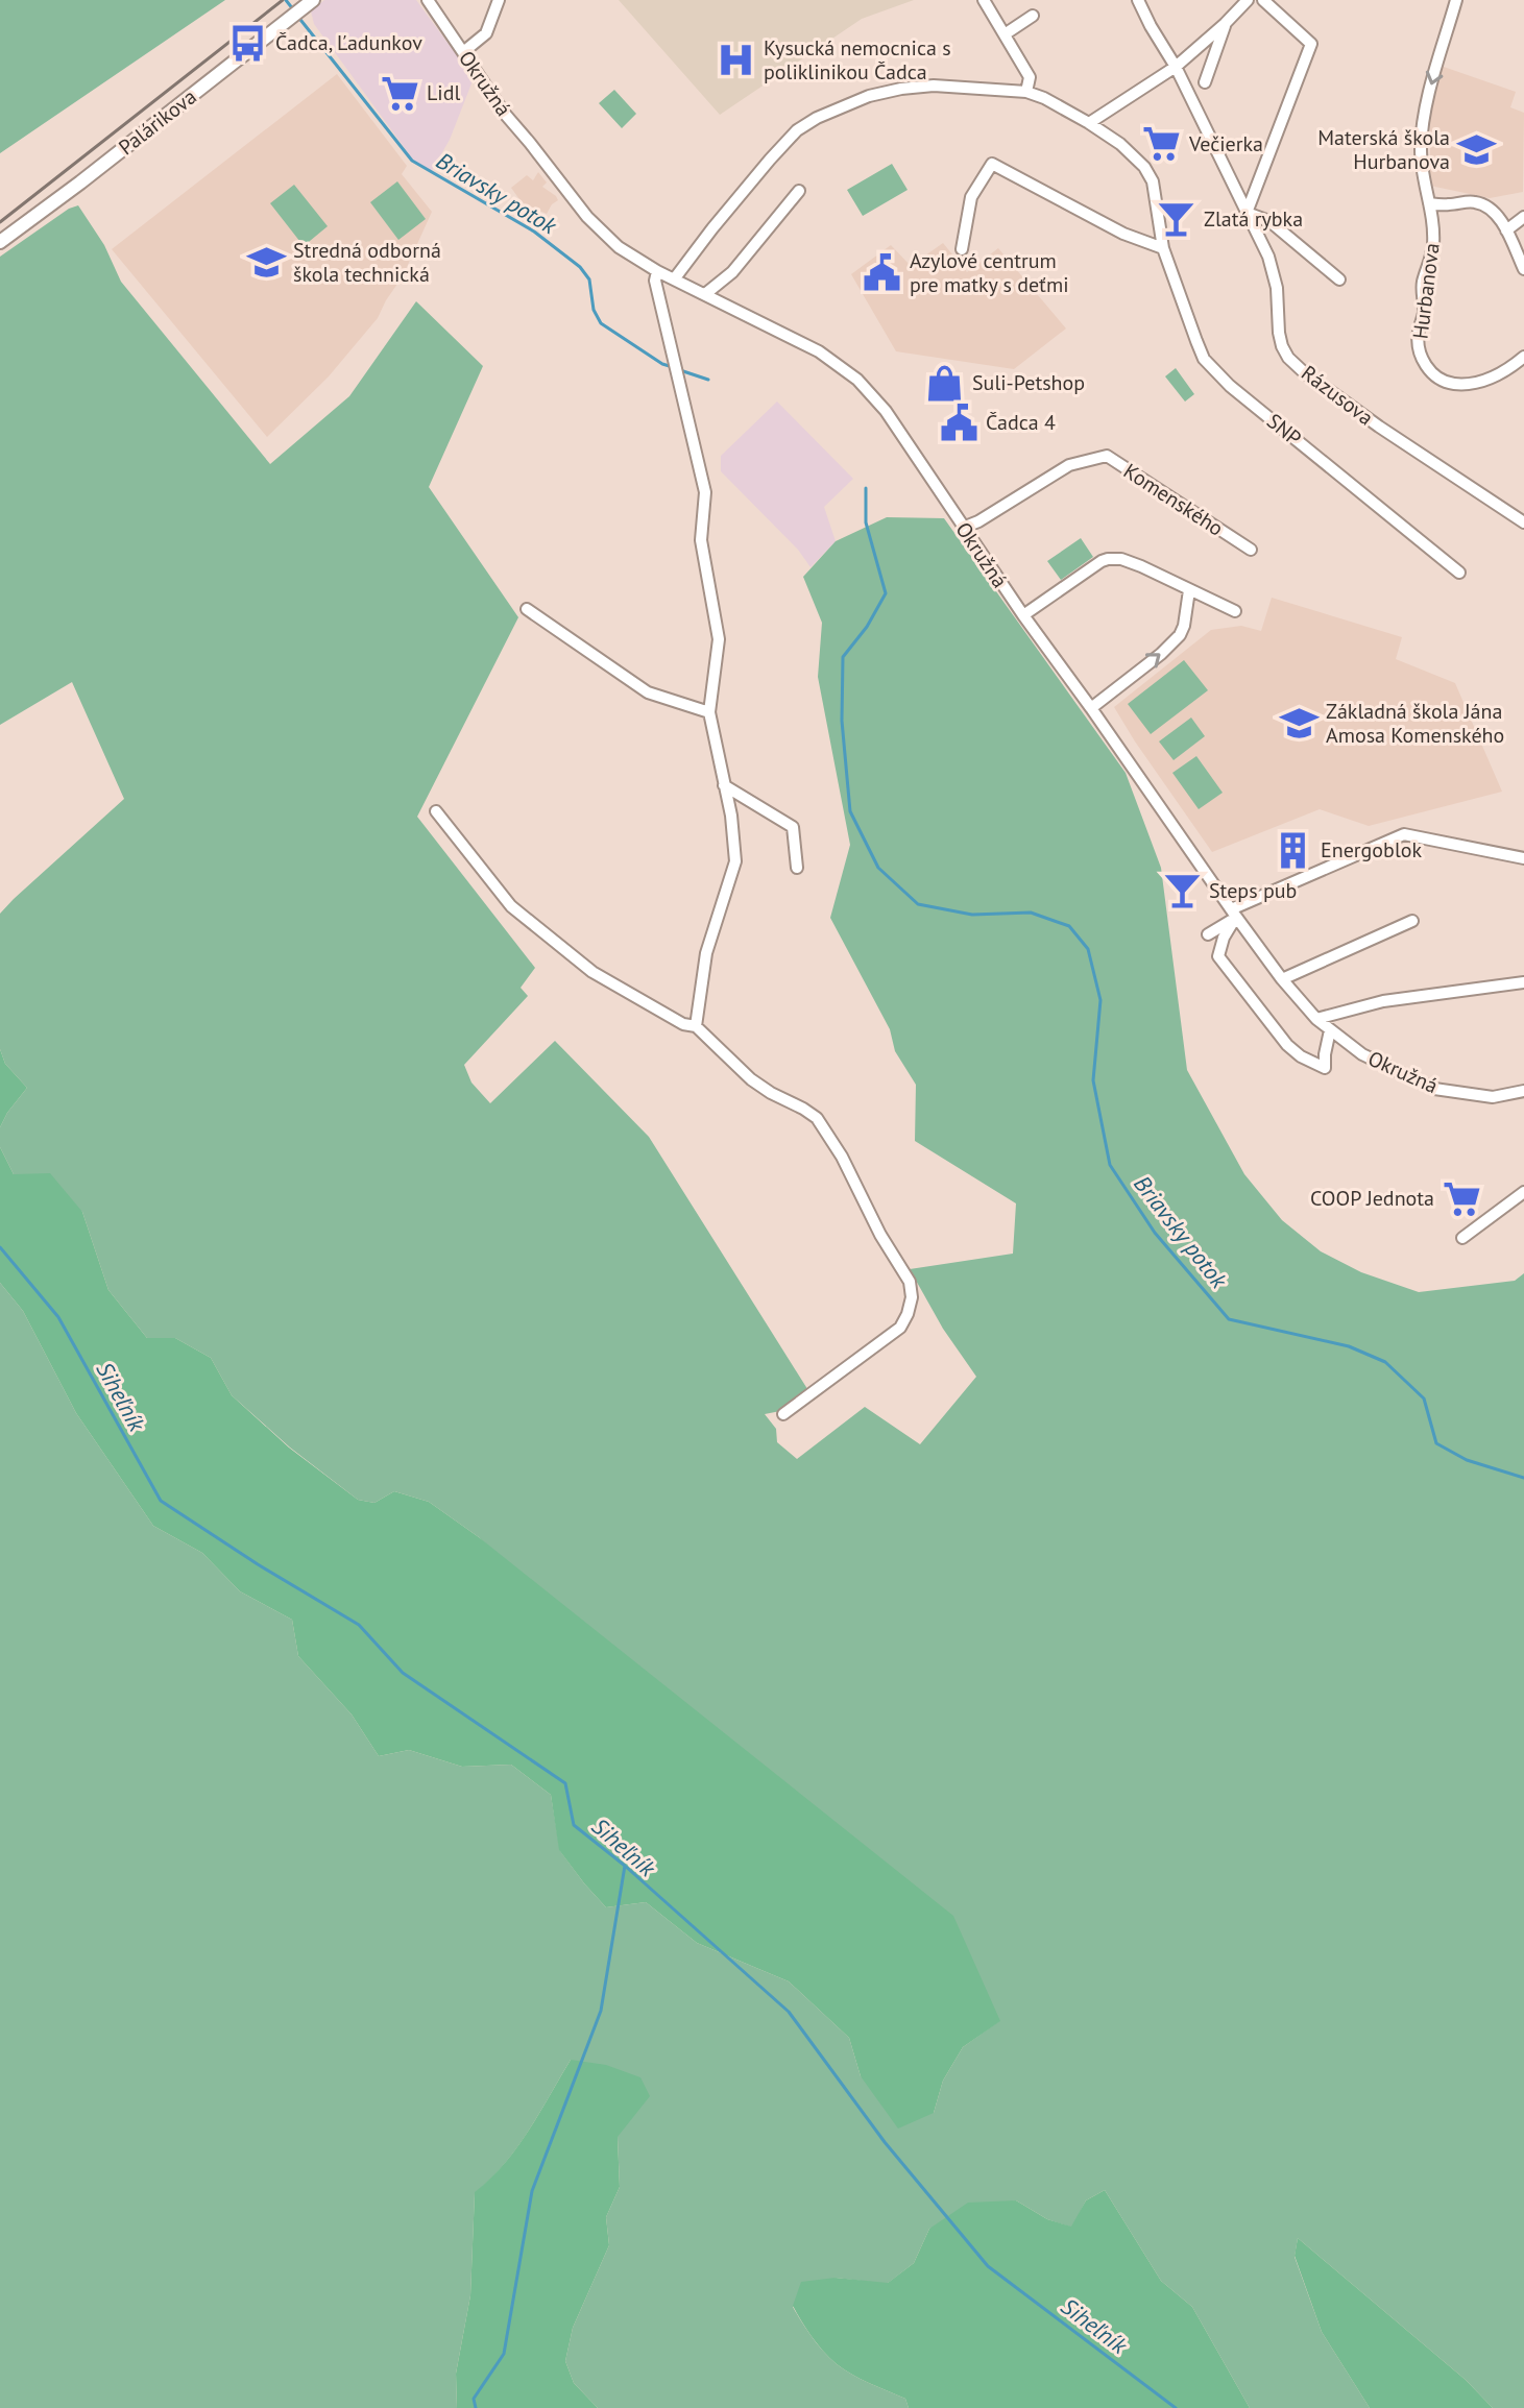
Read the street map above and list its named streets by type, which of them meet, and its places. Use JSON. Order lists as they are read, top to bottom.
{
  "streets": {
    "main road": ["Palárikova"],
    "street": [
      "Okružná",
      "Hurbanova",
      "Rázusova",
      "SNP",
      "Komenského"
    ]
  },
  "crossings": [
    ["Okružná", "SNP"],
    ["Okružná", "Komenského"]
  ],
  "one_way": ["Hurbanova"],
  "water": ["Briavsky potok", "Siheľník"],
  "places": {
    "bus stop": ["Čadca, Ľadunkov"],
    "hospital": ["Kysucká nemocnica s poliklinikou Čadca"],
    "supermarket": ["Lidl", "Večierka", "COOP Jednota"],
    "school or university": ["Materská škola Hurbanova", "Stredná odborná škola technická", "Základná škola Jána Amosa Komenského"],
    "bar": ["Zlatá rybka", "Steps pub"],
    "public building": ["Azylové centrum pre matky s deťmi", "Čadca 4"],
    "shop": ["Suli-Petshop"],
    "building": ["Energoblok"]
  }
}
